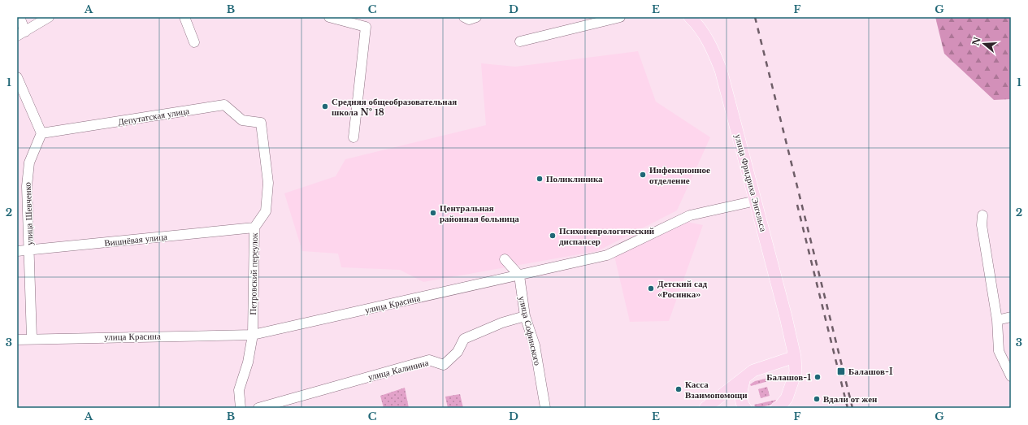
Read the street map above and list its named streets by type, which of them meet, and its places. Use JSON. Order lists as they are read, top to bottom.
{
  "streets": {
    "main road": ["улица Фридриха Энгельса"],
    "street": [
      "Депутатская улица",
      "улица Шевченко",
      "Вишнёвая улица",
      "Петровский переулок",
      "улица Красина",
      "улица Софинского",
      "улица Калинина"
    ]
  },
  "crossings": [
    ["Депутатская улица", "улица Шевченко"],
    ["Депутатская улица", "Петровский переулок"],
    ["улица Фридриха Энгельса", "улица Красина"],
    ["улица Шевченко", "Вишнёвая улица"],
    ["улица Шевченко", "улица Красина"],
    ["Вишнёвая улица", "Петровский переулок"],
    ["Петровский переулок", "улица Красина"],
    ["улица Красина", "улица Софинского"],
    ["улица Софинского", "улица Калинина"]
  ],
  "places": {
    "other": [
      "Средняя общеобразовательная школа № 18",
      "Инфекционное отделение",
      "Поликлиника",
      "Центральная районная больница",
      "Психоневрологический диспансер",
      "Детский сад «Росинка»",
      "Балашов-1",
      "Касса Взаимопомощи",
      "Вдали от жен"
    ],
    "transit": ["Балашов-I"]
  },
  "north": "left",
  "grid": {
    "columns": [
      "A",
      "B",
      "C",
      "D",
      "E",
      "F",
      "G"
    ],
    "rows": ["1", "2", "3"]
  }
}
